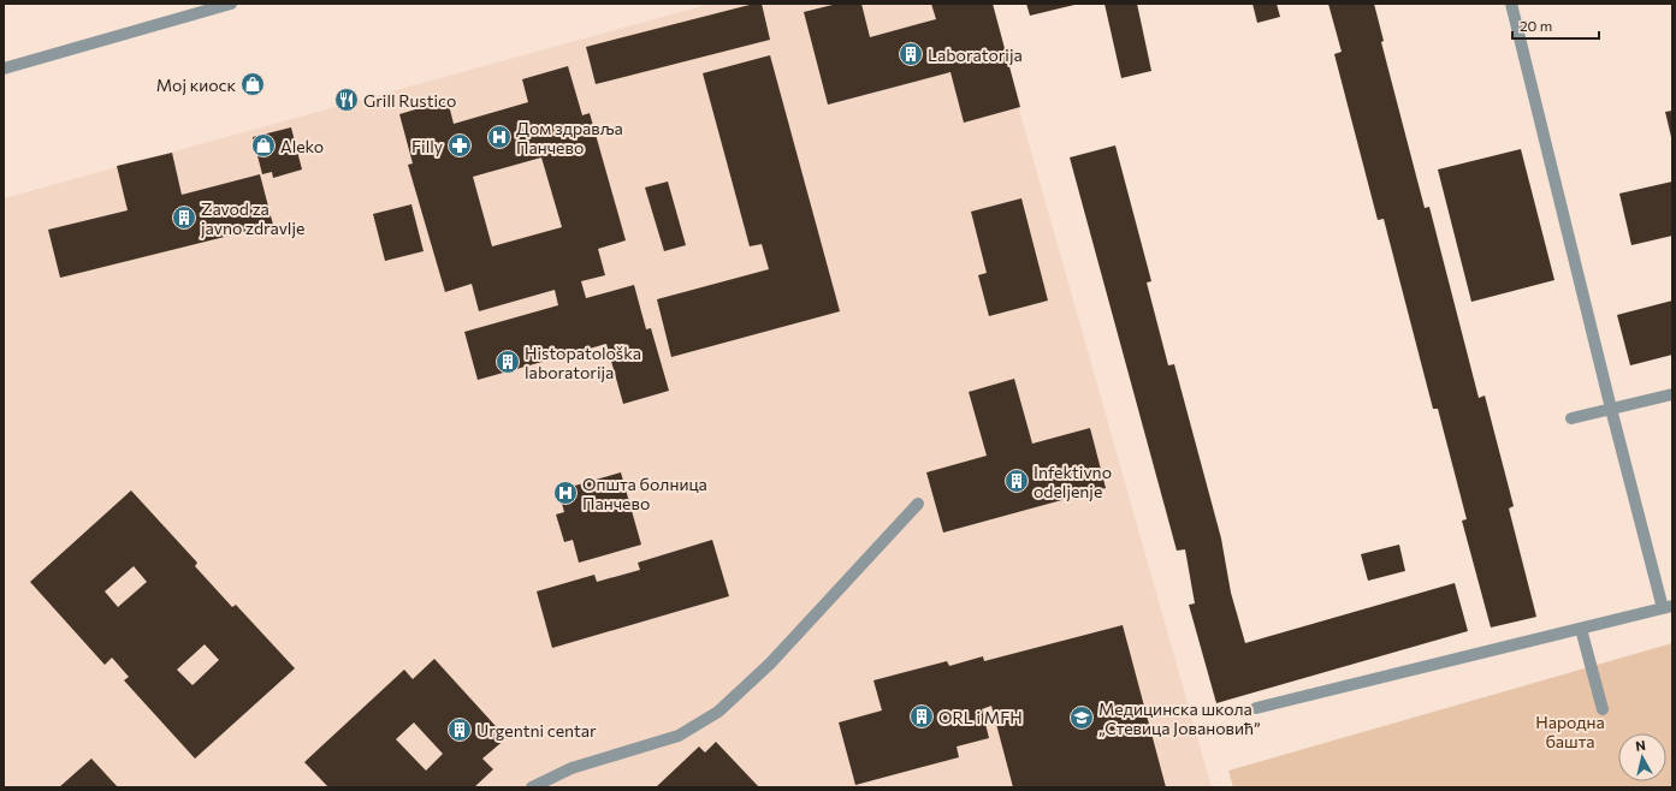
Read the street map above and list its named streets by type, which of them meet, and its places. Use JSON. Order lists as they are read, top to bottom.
{
  "parks": ["Народна башта"],
  "places": {
    "building": [
      "Laboratorija",
      "Zavod za javno zdravlje",
      "Histopatološka laboratorija",
      "Infektivno odeljenje",
      "ORL i MFH",
      "Urgentni centar"
    ],
    "shop": ["Мој киоск", "Aleko"],
    "restaurant": ["Grill Rustico"],
    "hospital": ["Дом здравља Панчево", "Општа болница Панчево"],
    "pharmacy": ["Filly"],
    "school or university": ["Медицинска школа „Стевица Јовановић”"]
  },
  "scale_bar": "20 m",
  "north": "top"
}
